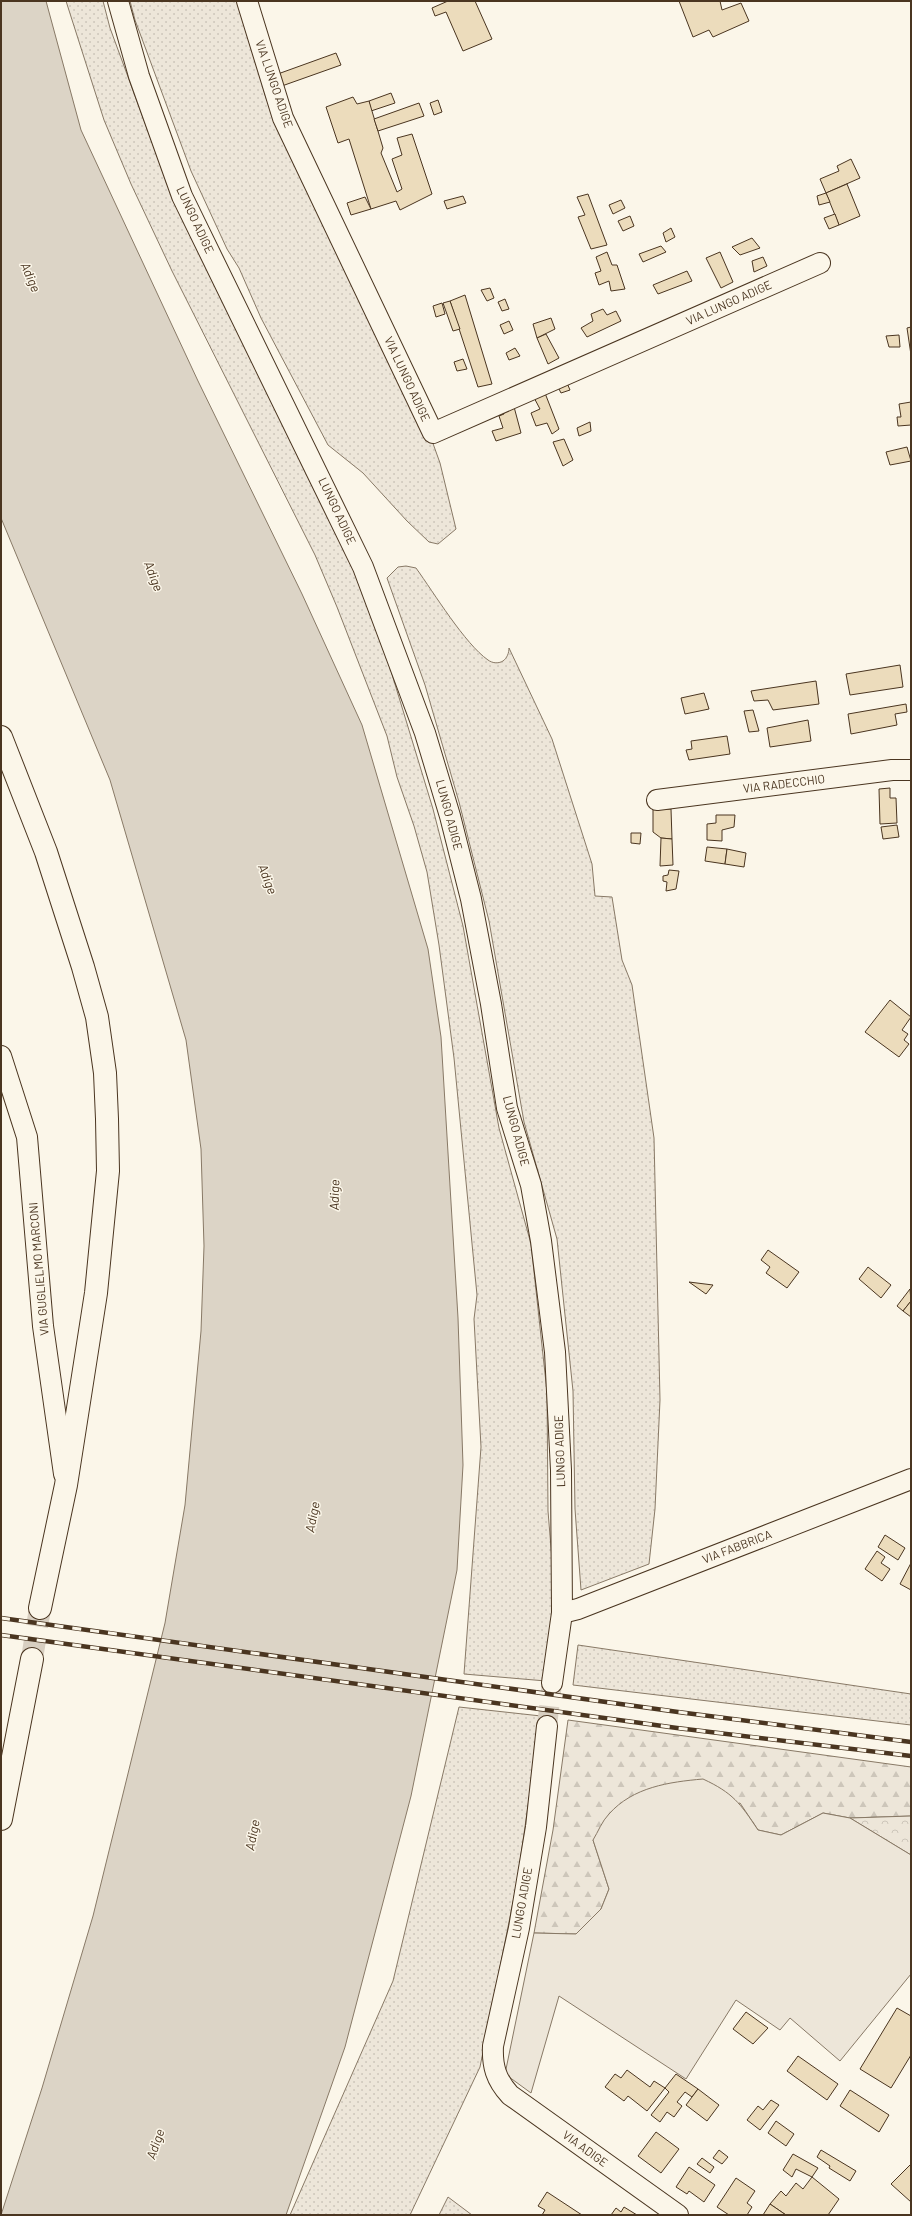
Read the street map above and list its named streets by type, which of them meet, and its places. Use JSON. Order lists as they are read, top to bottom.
{
  "streets": {
    "street": [
      "VIA LUNGO ADIGE",
      "LUNGO ADIGE",
      "VIA RADECCHIO",
      "VIA GUGLIELMO MARCONI",
      "VIA FABBRICA",
      "VIA ADIGE"
    ]
  },
  "crossings": [
    ["LUNGO ADIGE", "VIA FABBRICA"],
    ["LUNGO ADIGE", "VIA ADIGE"]
  ],
  "water": ["Adige"]
}
